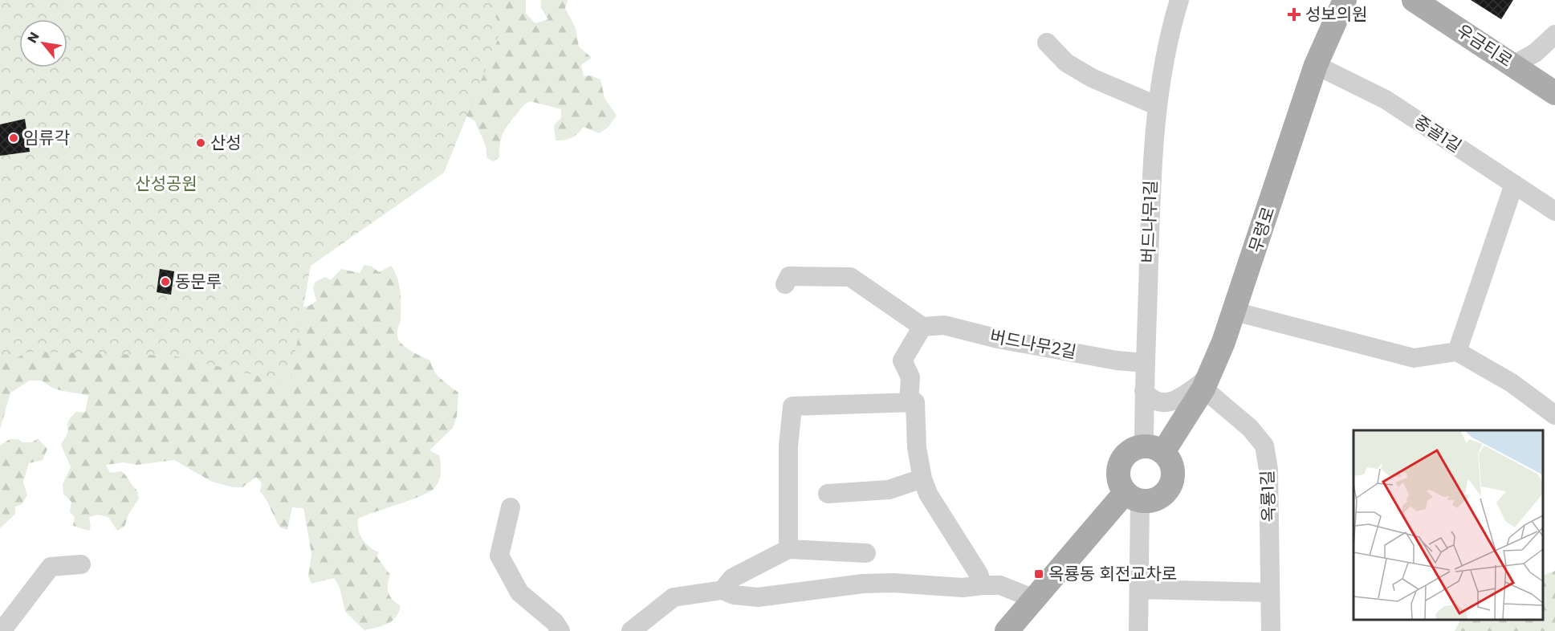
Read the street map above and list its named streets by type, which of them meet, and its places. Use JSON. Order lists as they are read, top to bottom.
{
  "streets": {
    "main road": ["우금티로", "무령로"],
    "street": [
      "중골1길",
      "버드나무1길",
      "버드나무2길",
      "옥룡1길"
    ]
  },
  "crossings": [
    ["중골1길", "무령로"],
    ["버드나무1길", "무령로"],
    ["버드나무1길", "버드나무2길"],
    ["무령로", "옥룡1길"]
  ],
  "parks": ["산성공원"],
  "places": {
    "health": ["성보의원"],
    "other": ["임류각", "산성", "동문루"],
    "transit": ["옥룡동 회전교차로"]
  },
  "north": "top left"
}
